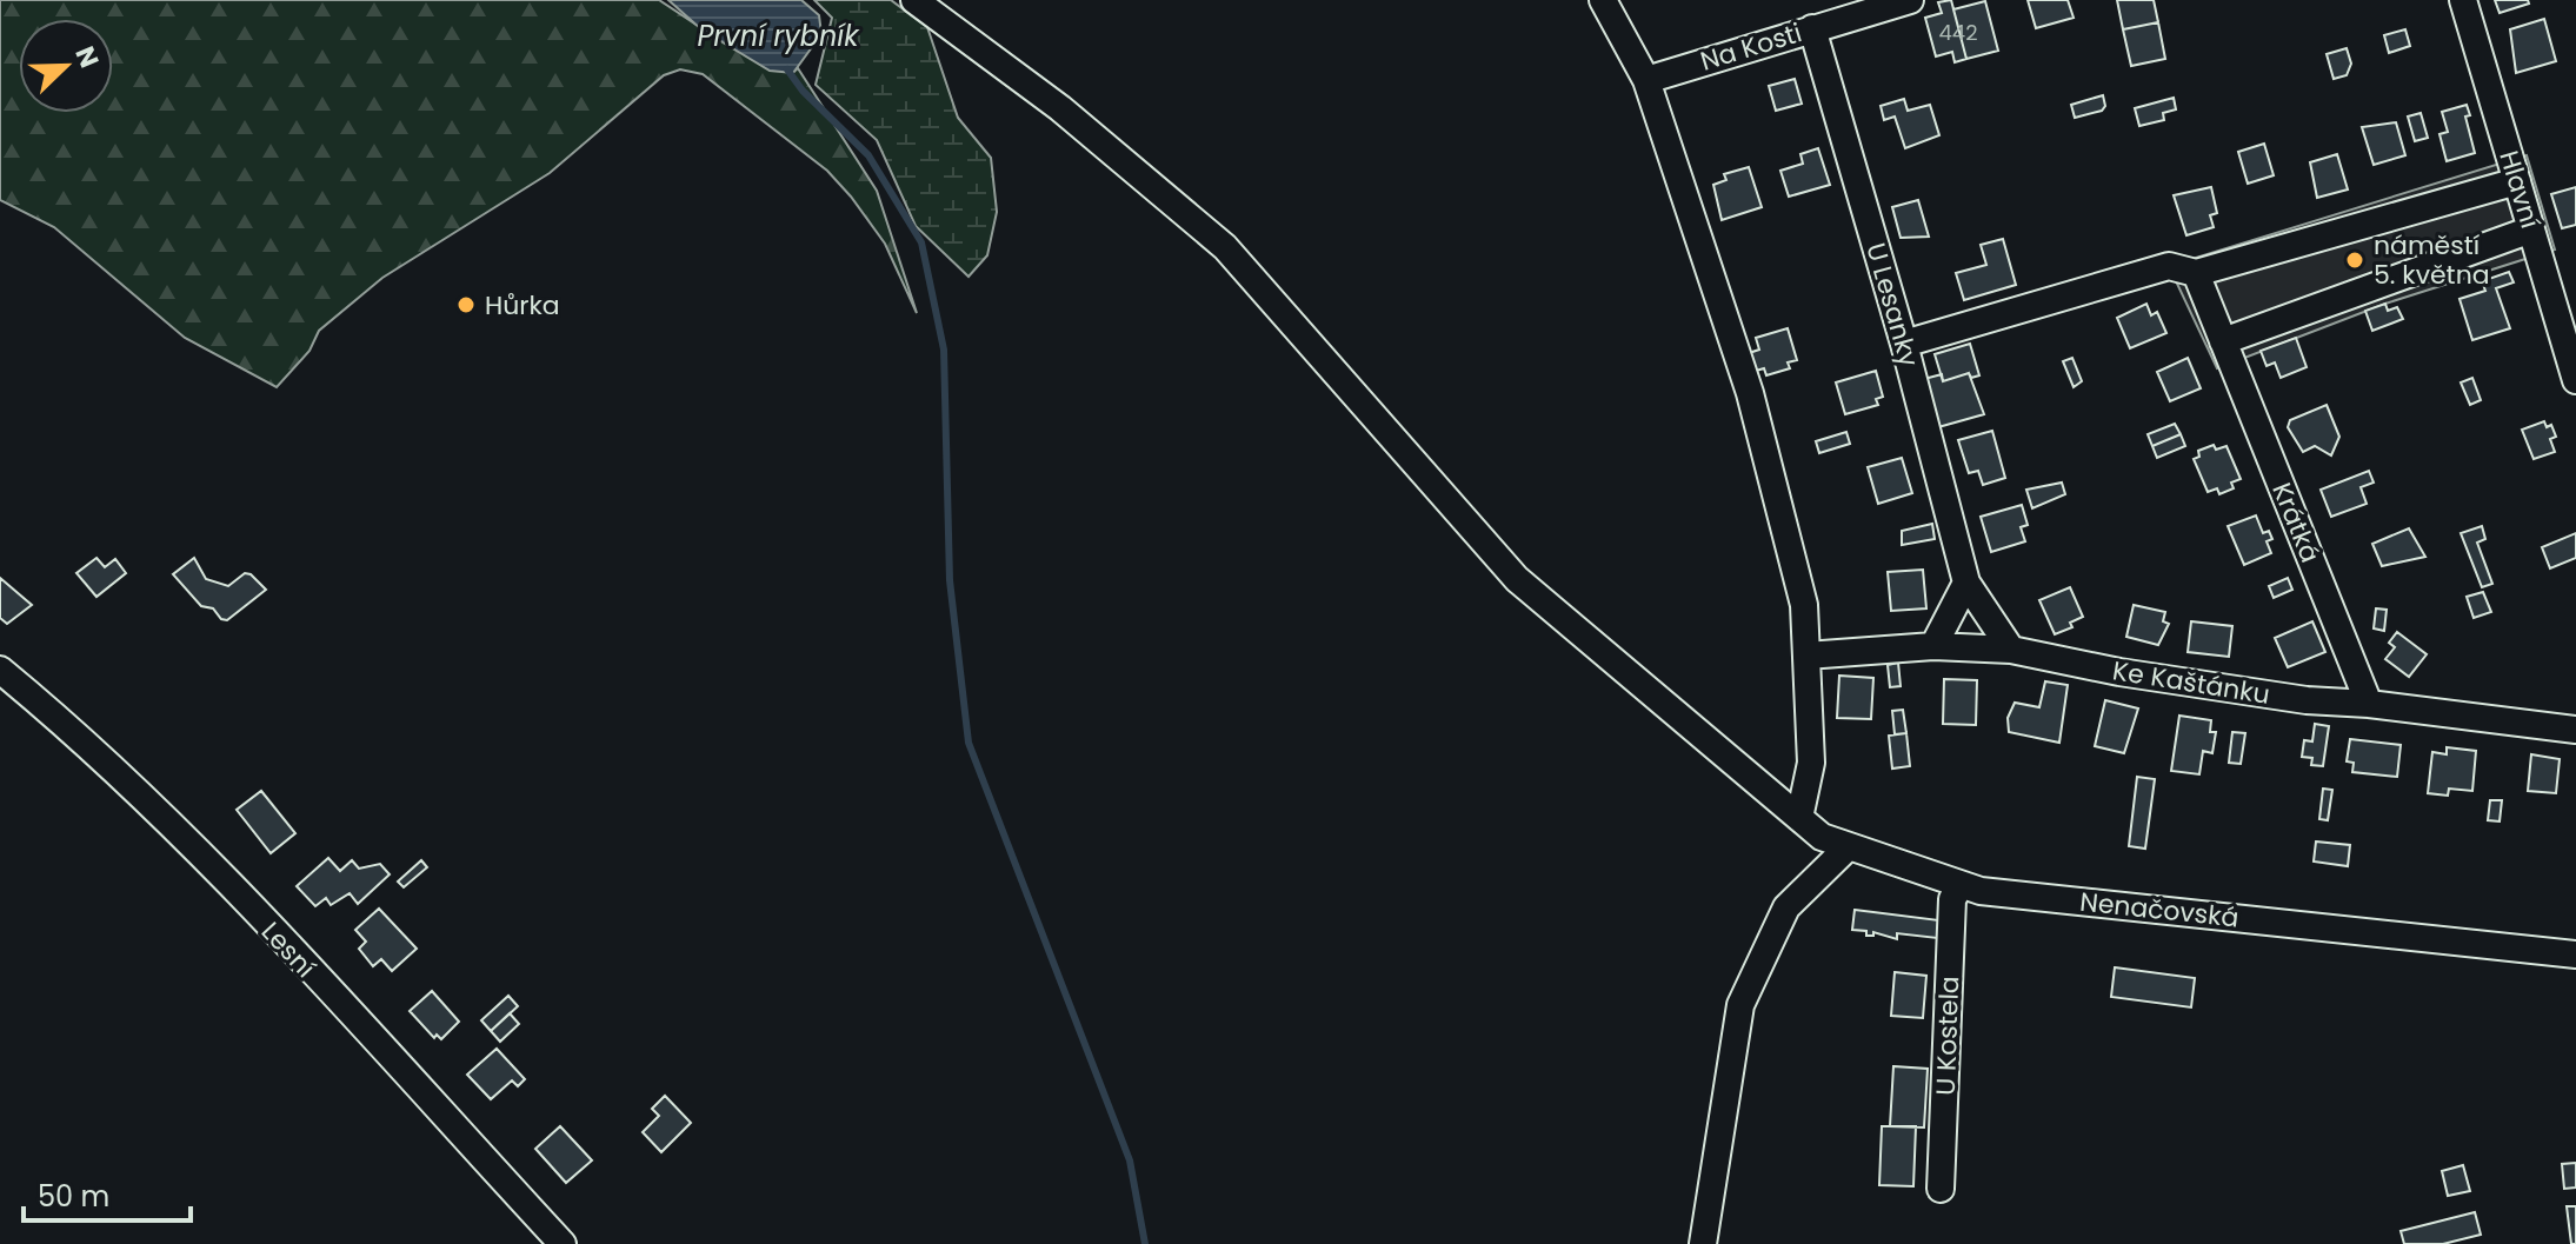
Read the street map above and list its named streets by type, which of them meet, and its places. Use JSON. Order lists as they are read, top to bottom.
{
  "streets": {
    "street": [
      "Na Kosti",
      "Hlavní",
      "U Lesanky",
      "Krátká",
      "Ke Kaštánku",
      "Nenačovská",
      "Lesní",
      "U Kostela"
    ]
  },
  "crossings": [
    ["Na Kosti", "U Lesanky"],
    ["U Lesanky", "Ke Kaštánku"],
    ["Krátká", "Ke Kaštánku"],
    ["Nenačovská", "U Kostela"]
  ],
  "water": ["První rybník"],
  "places": ["náměstí 5. května", "Hůrka"],
  "house_numbers": ["442"],
  "scale_bar": "50 m",
  "north": "top right"
}
